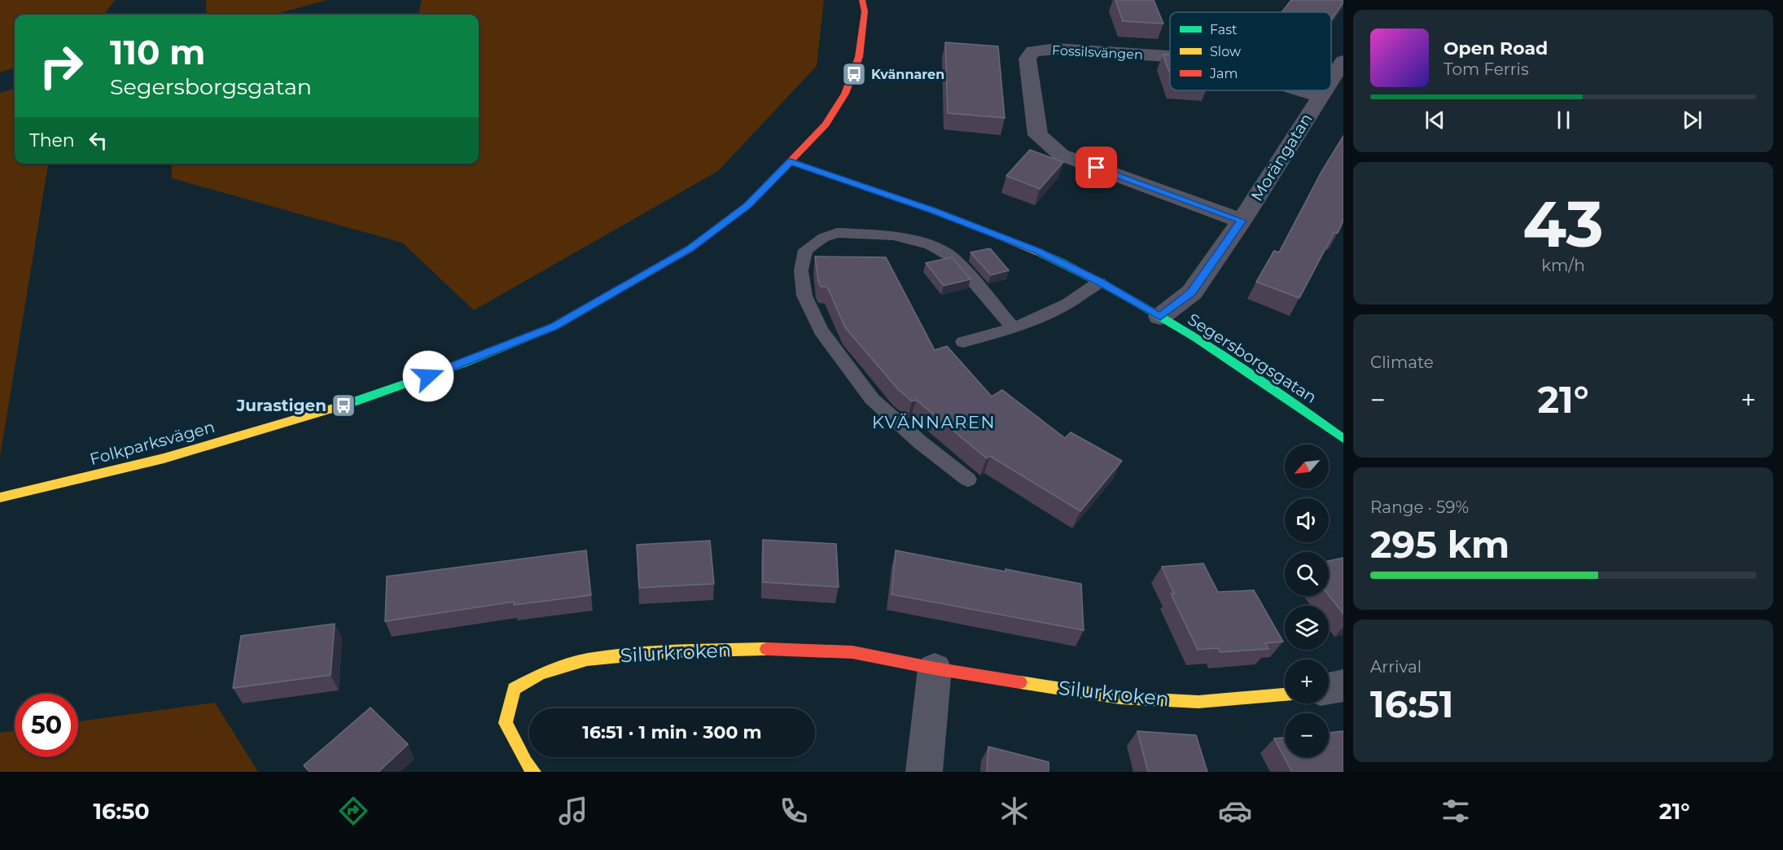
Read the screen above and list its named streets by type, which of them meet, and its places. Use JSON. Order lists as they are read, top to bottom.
{
  "streets": {
    "main road": ["Segersborgsgatan", "Folkparksvägen", "Silurkroken"],
    "street": ["Fossilsvängen", "Morängatan"]
  },
  "crossings": [
    ["Fossilsvängen", "Morängatan"],
    ["Morängatan", "Segersborgsgatan"],
    ["Segersborgsgatan", "Folkparksvägen"]
  ],
  "districts": ["KVÄNNAREN"],
  "places": {
    "bus stop": ["Kvännaren", "Jurastigen"]
  },
  "legend": ["Fast", "Slow", "Jam"],
  "north": "bottom left",
  "page": {
    "turn": ["110 m", "Segersborgsgatan"],
    "song": ["Open Road", "Tom Ferris"],
    "then": "Then",
    "tile": [
      ["43", "km/h"],
      "Climate",
      ["Range · 59%", "295 km"],
      ["Arrival", "16:51"]
    ],
    "heat": ["−", "21°", "+"],
    "map_buttons": ["+", "−"],
    "limit": "50",
    "trip": "16:51 · 1 min · 300 m",
    "tabs": ["16:50", "21°"]
  }
}
